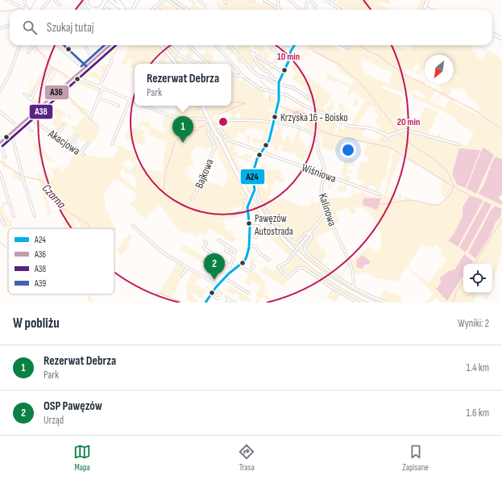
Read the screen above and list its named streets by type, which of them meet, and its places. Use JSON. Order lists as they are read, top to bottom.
{
  "streets": {
    "street": [
      "Akacjowa",
      "Wiśniowa",
      "Bajkowa",
      "Kalinowa"
    ]
  },
  "crossings": [
    ["Wiśniowa", "Kalinowa"]
  ],
  "water": ["Czarna"],
  "places": ["Krzyska 16 - Boisko", "Pawęzów Autostrada"],
  "lines": [
    "transit line A24",
    "transit line A36",
    "transit line A38",
    "transit line A39"
  ],
  "legend": [
    "A24",
    "A36",
    "A38",
    "A39"
  ],
  "north": "bottom left",
  "page": {
    "search": "Szukaj tutaj",
    "popup": ["Rezerwat Debrza", "Park"],
    "pins": ["1", "2"],
    "heading": ["W pobliżu", "Wyniki: 2"],
    "list": [
      {
        "mark": "1",
        "name": "Rezerwat Debrza",
        "note": "Park",
        "value": "1.4 km"
      },
      {
        "mark": "2",
        "name": "OSP Pawęzów",
        "note": "Urząd",
        "value": "1.6 km"
      }
    ],
    "nav": ["Mapa", "Trasa", "Zapisane"]
  },
  "rings": ["10 min", "20 min"]
}
